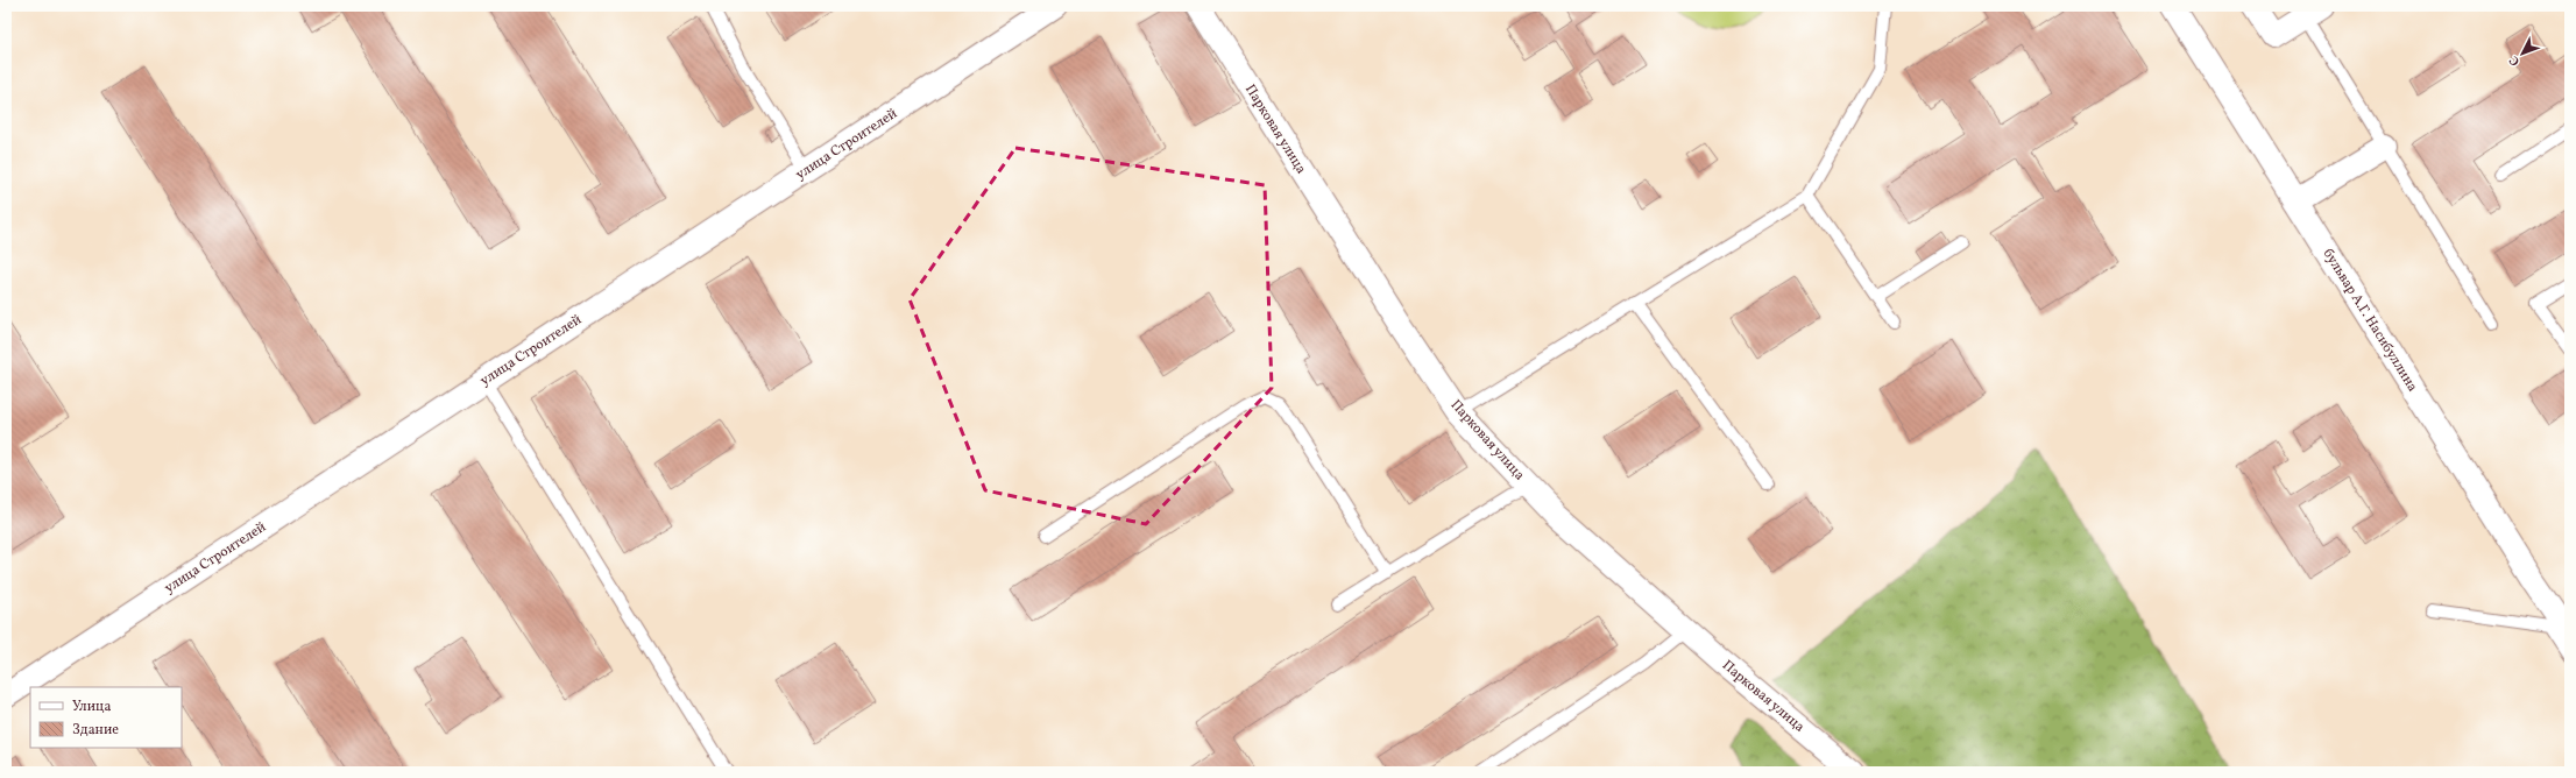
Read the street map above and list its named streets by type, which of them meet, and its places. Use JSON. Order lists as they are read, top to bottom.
{
  "streets": {
    "street": ["Парковая улица", "улица Строителей", "бульвар А.Г. Насибуллина"]
  },
  "legend": ["Улица", "Здание"],
  "north": "bottom left"
}
